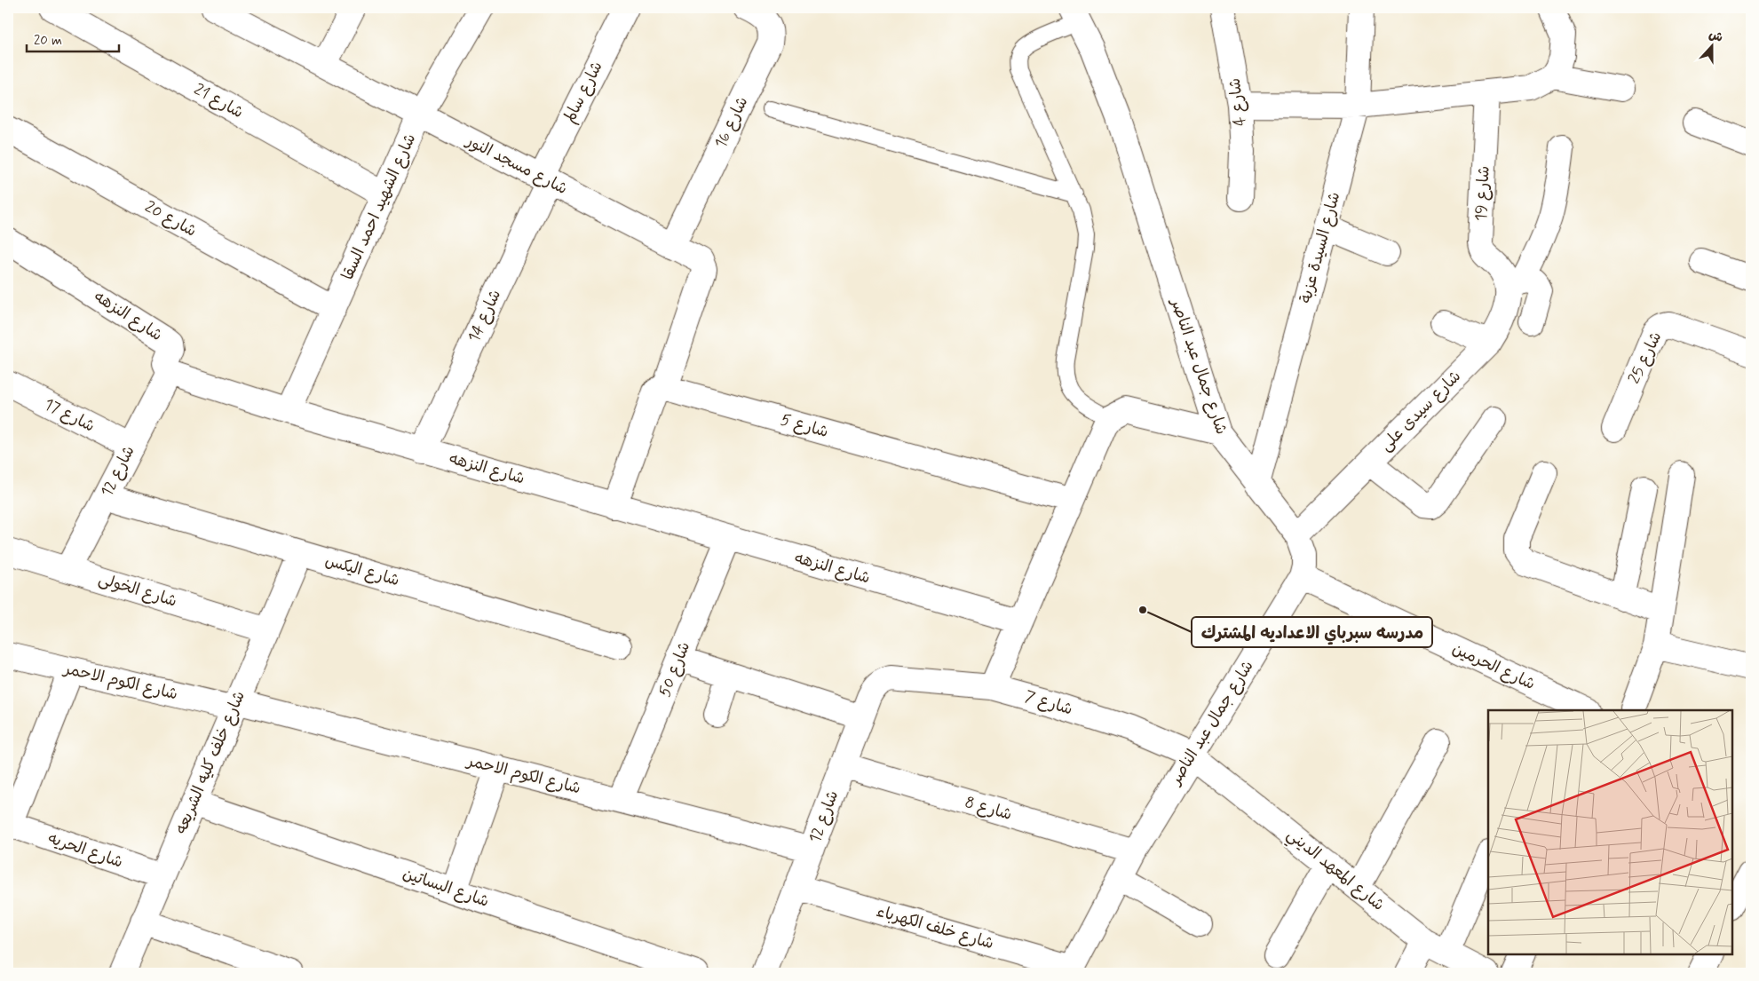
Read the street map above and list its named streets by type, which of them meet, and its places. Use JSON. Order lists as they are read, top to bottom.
{
  "streets": {
    "street": [
      "شارع سالم",
      "شارع 21",
      "شارع 4",
      "شارع 16",
      "شارع مسجد النور",
      "شارع 19",
      "شارع الشهيد احمد السقا",
      "شارع 20",
      "شارع السيدة عزبة",
      "شارع النزهه",
      "شارع 14",
      "شارع 25",
      "شارع جمال عبد الناصر",
      "شارع سيدى على",
      "شارع 17",
      "شارع 5",
      "شارع 12",
      "شارع اليكس",
      "شارع الخولى",
      "شارع الحرمين",
      "شارع 50",
      "شارع الكوم الاحمر",
      "شارع 7",
      "شارع خلف كليه الشريعه",
      "شارع 8",
      "شارع الحريه",
      "شارع المعهد الديني",
      "شارع البساتين",
      "شارع خلف الكهرباء"
    ]
  },
  "crossings": [
    ["شارع سالم", "شارع مسجد النور"],
    ["شارع سالم", "شارع 14"],
    ["شارع 21", "شارع الشهيد احمد السقا"],
    ["شارع 16", "شارع مسجد النور"],
    ["شارع مسجد النور", "شارع الشهيد احمد السقا"],
    ["شارع مسجد النور", "شارع 14"],
    ["شارع مسجد النور", "شارع 5"],
    ["شارع 19", "شارع سيدى على"],
    ["شارع الشهيد احمد السقا", "شارع 20"],
    ["شارع الشهيد احمد السقا", "شارع النزهه"],
    ["شارع السيدة عزبة", "شارع جمال عبد الناصر"],
    ["شارع النزهه", "شارع 14"],
    ["شارع النزهه", "شارع 12"],
    ["شارع النزهه", "شارع 50"],
    ["شارع جمال عبد الناصر", "شارع سيدى على"],
    ["شارع جمال عبد الناصر", "شارع الحرمين"],
    ["شارع جمال عبد الناصر", "شارع 7"],
    ["شارع جمال عبد الناصر", "شارع 8"],
    ["شارع جمال عبد الناصر", "شارع المعهد الديني"],
    ["شارع جمال عبد الناصر", "شارع خلف الكهرباء"],
    ["شارع 17", "شارع 12"],
    ["شارع 12", "شارع اليكس"],
    ["شارع 12", "شارع الخولى"],
    ["شارع 12", "شارع الكوم الاحمر"],
    ["شارع 12", "شارع 7"],
    ["شارع 12", "شارع 8"],
    ["شارع 12", "شارع خلف الكهرباء"],
    ["شارع اليكس", "شارع خلف كليه الشريعه"],
    ["شارع الخولى", "شارع خلف كليه الشريعه"],
    ["شارع 50", "شارع الكوم الاحمر"],
    ["شارع الكوم الاحمر", "شارع خلف كليه الشريعه"],
    ["شارع 7", "شارع المعهد الديني"],
    ["شارع خلف كليه الشريعه", "شارع الحريه"],
    ["شارع خلف كليه الشريعه", "شارع البساتين"]
  ],
  "places": ["مدرسه سبرباي الاعداديه المشترك"],
  "scale_bar": "20 m",
  "north": "top"
}
